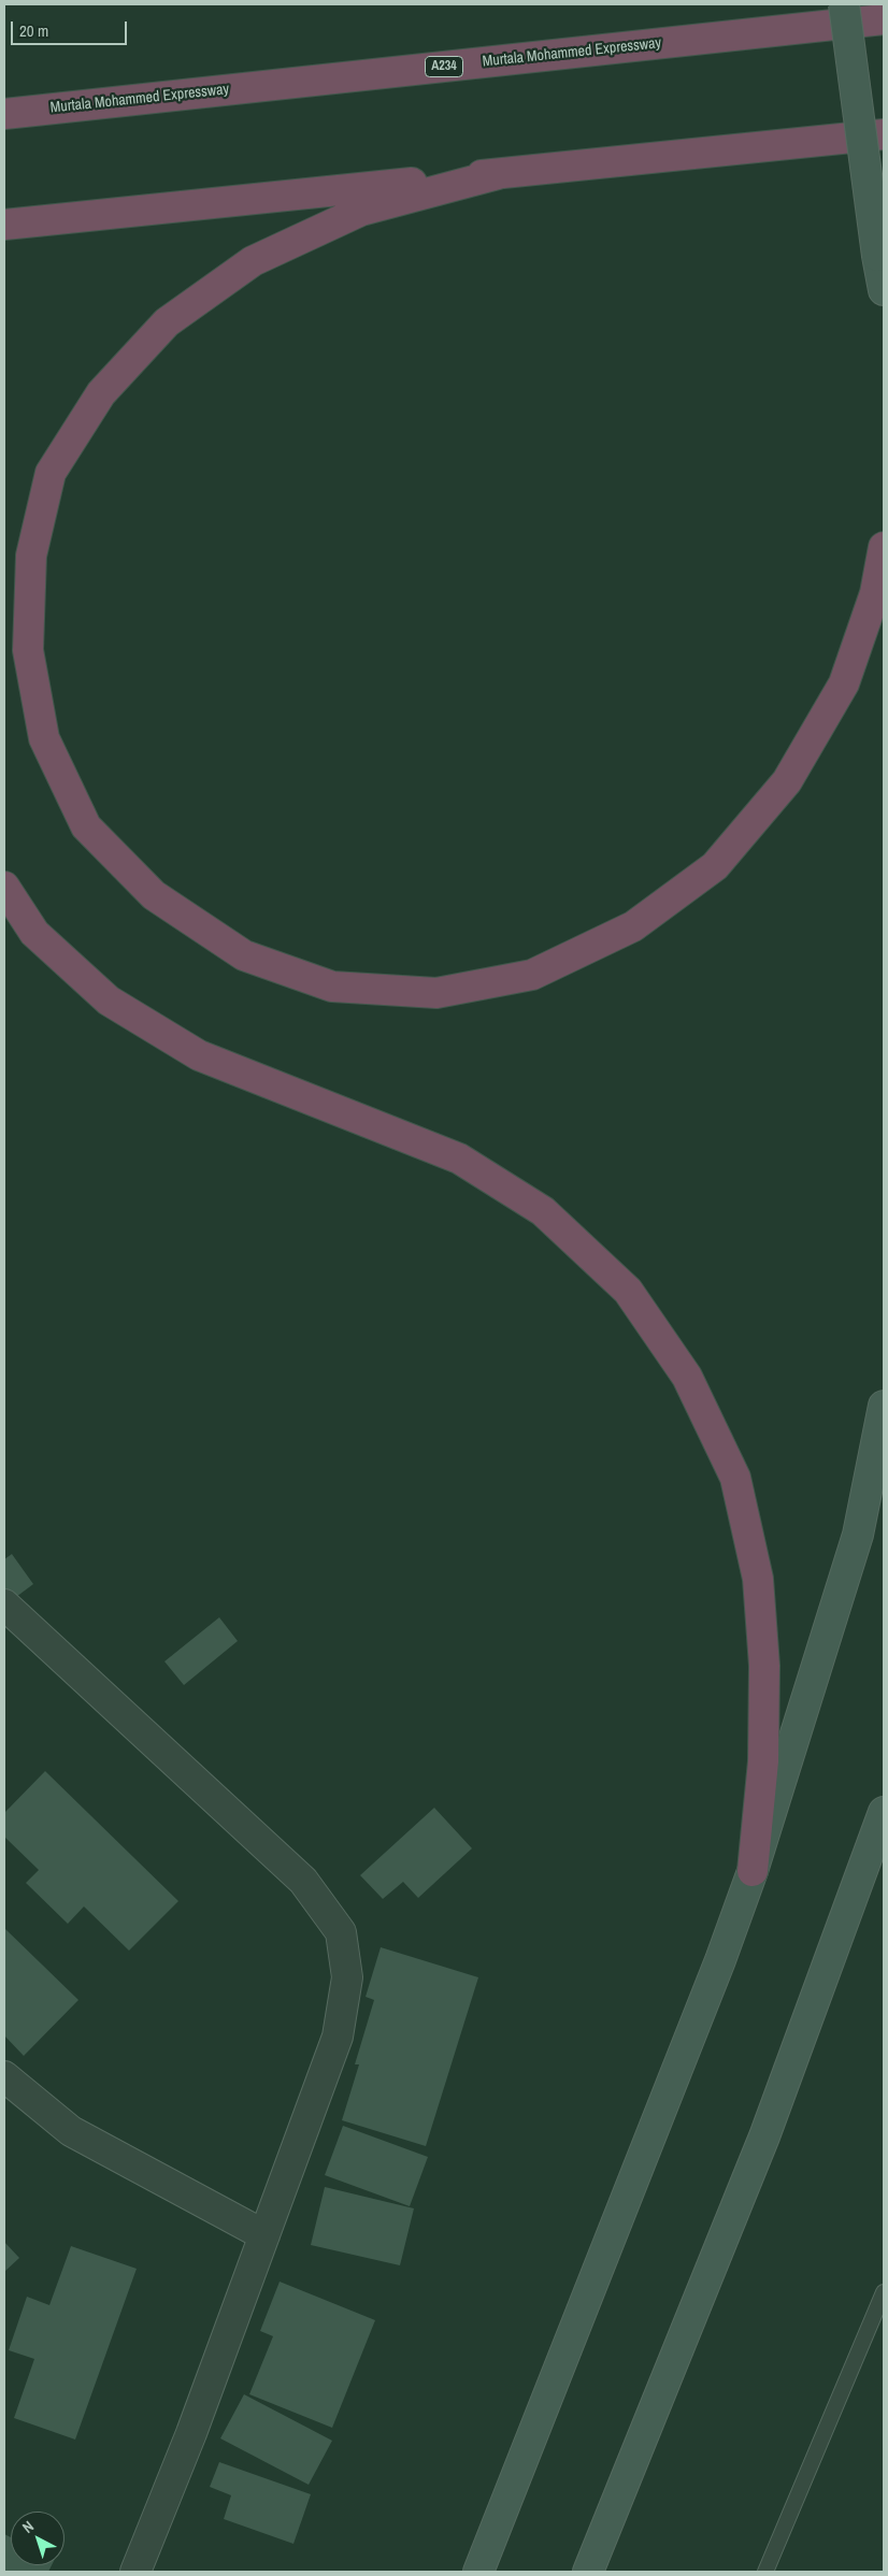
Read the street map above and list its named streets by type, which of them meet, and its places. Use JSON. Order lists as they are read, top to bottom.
{
  "streets": {
    "highway": ["Murtala Mohammed Expressway", "A234"]
  },
  "scale_bar": "20 m",
  "north": "top left"
}
